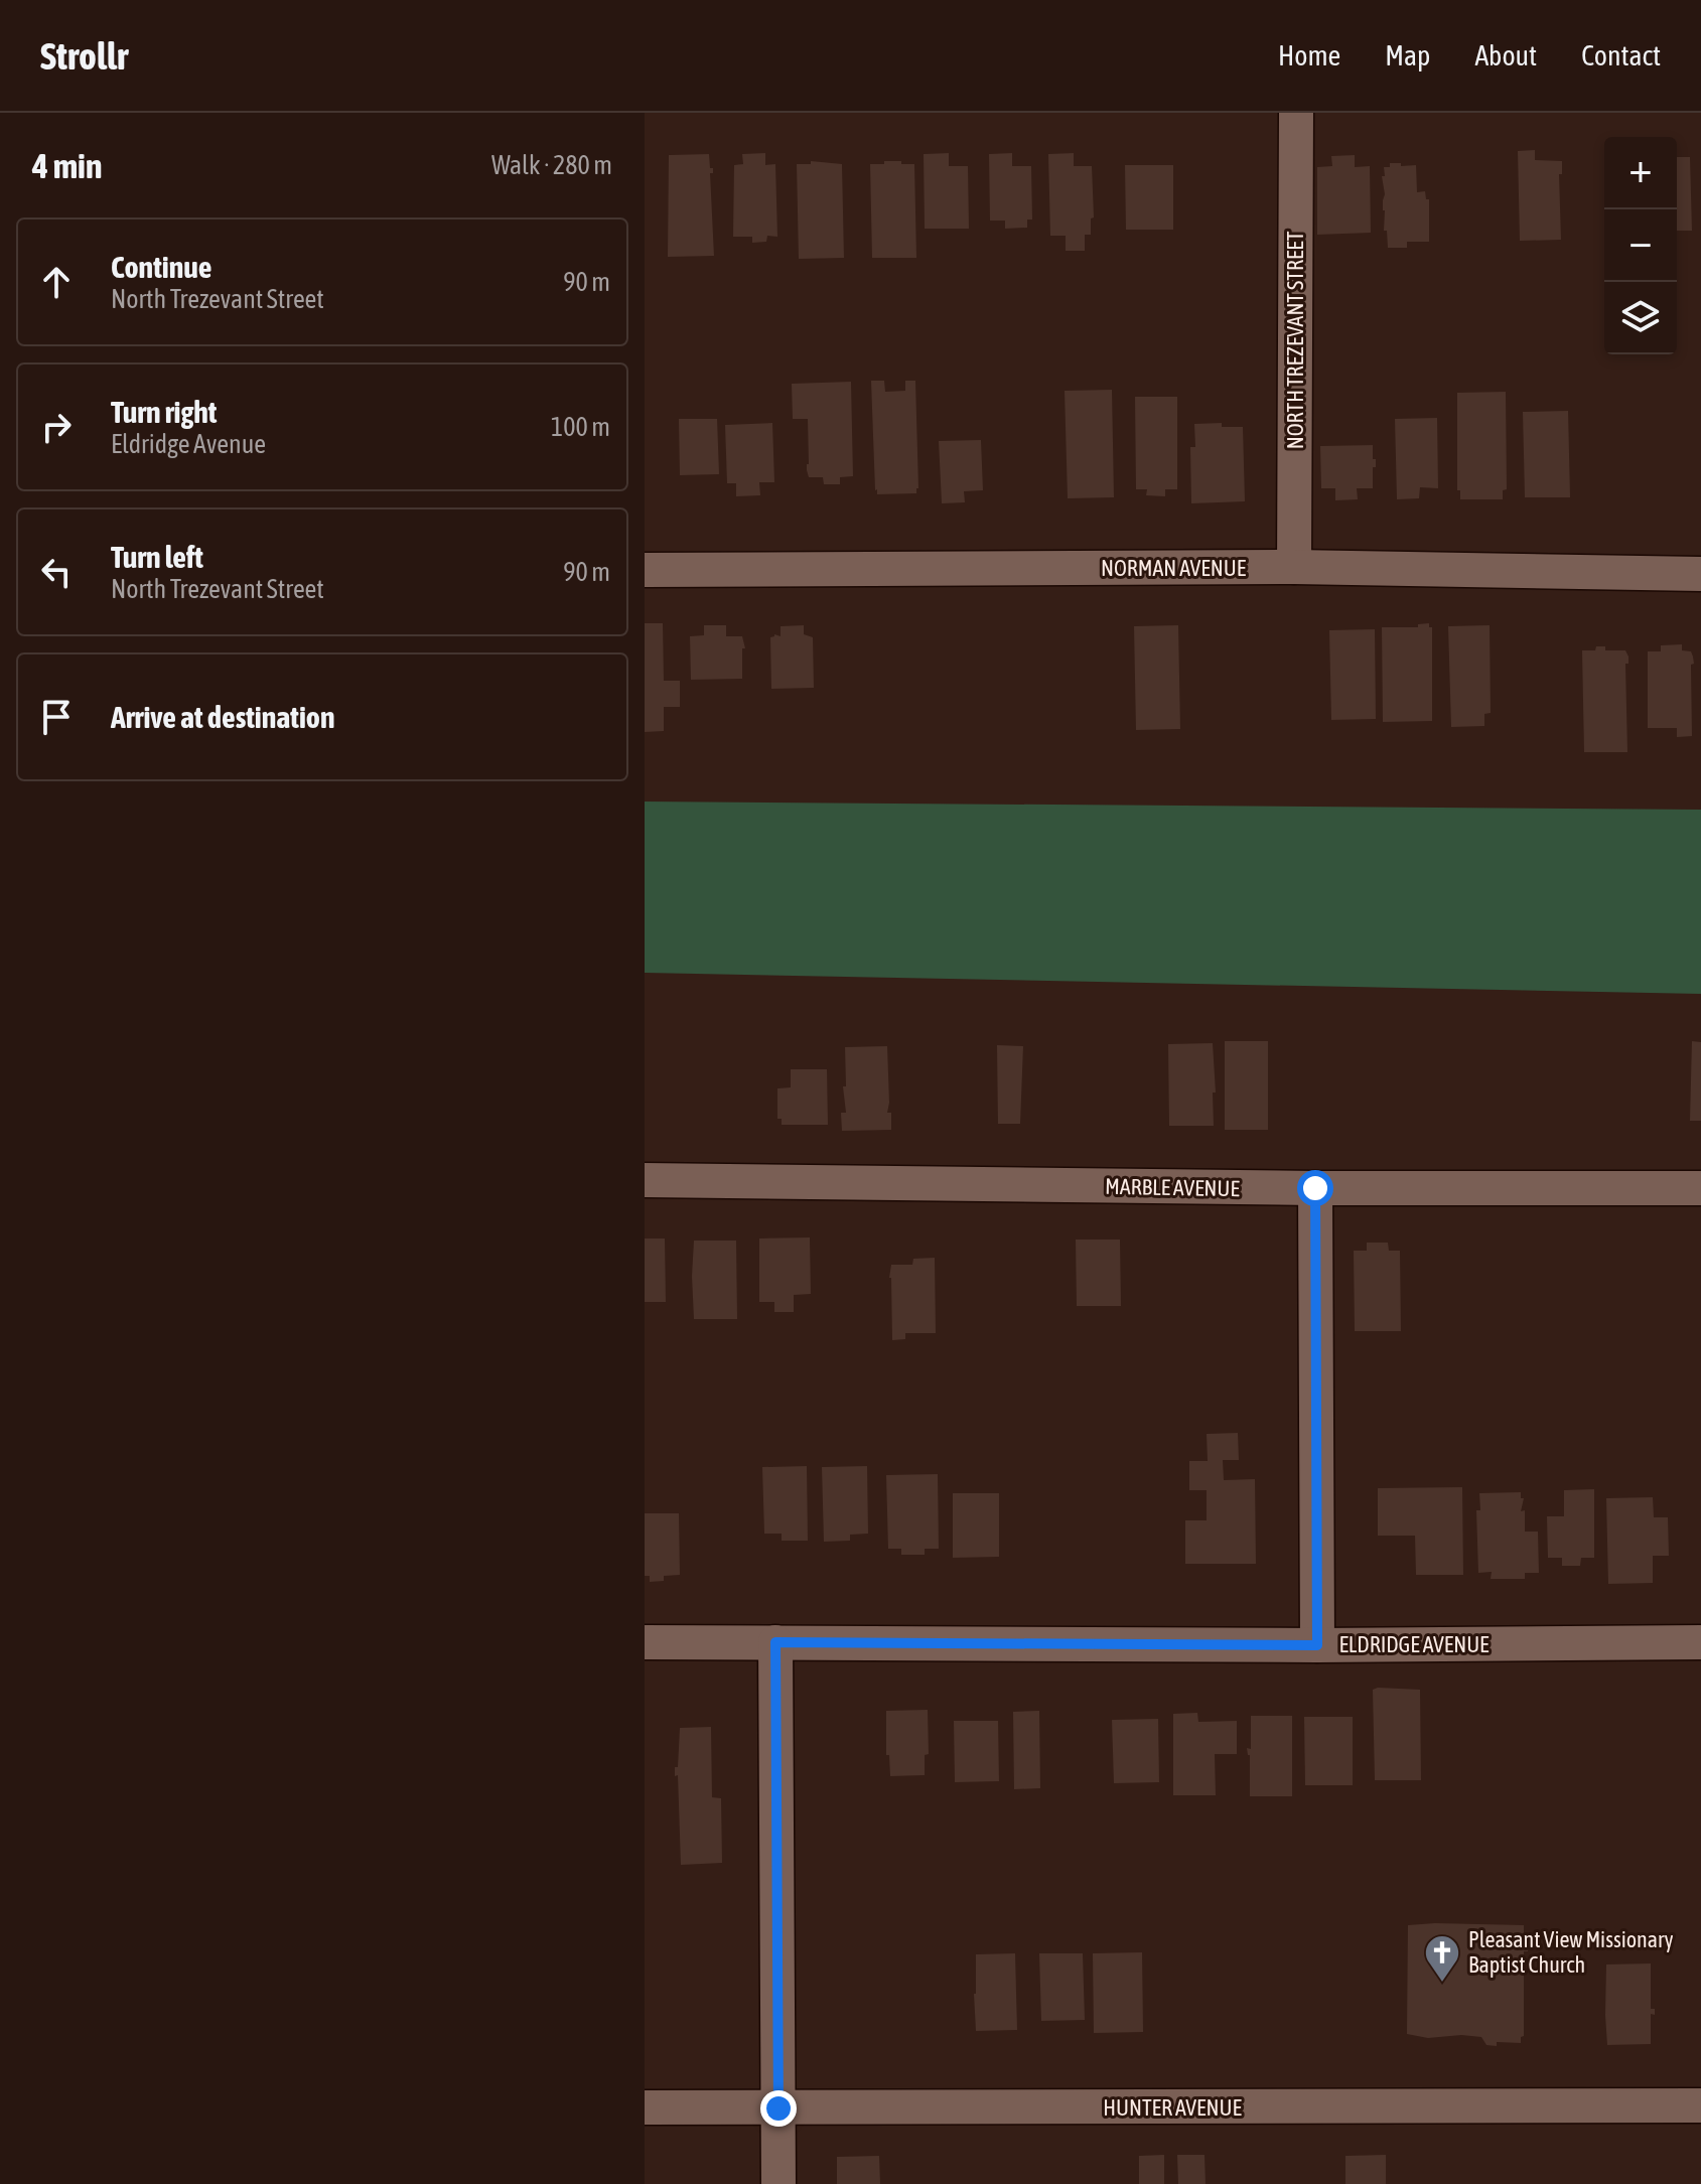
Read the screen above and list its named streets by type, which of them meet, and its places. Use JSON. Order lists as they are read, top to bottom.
{
  "streets": {
    "street": [
      "NORTH TREZEVANT STREET",
      "NORMAN AVENUE",
      "MARBLE AVENUE",
      "ELDRIDGE AVENUE",
      "HUNTER AVENUE"
    ]
  },
  "crossings": [
    ["NORTH TREZEVANT STREET", "NORMAN AVENUE"]
  ],
  "places": {
    "church": ["Pleasant View Missionary Baptist Church"]
  },
  "page": {
    "header": "Strollr",
    "nav": [
      "Home",
      "Map",
      "About",
      "Contact"
    ],
    "heading": ["4 min", "Walk · 280 m"],
    "map_buttons": ["+", "−"],
    "list": [
      ["Continue", "North Trezevant Street", "90 m"],
      ["Turn right", "Eldridge Avenue", "100 m"],
      ["Turn left", "North Trezevant Street", "90 m"],
      "Arrive at destination"
    ]
  }
}
